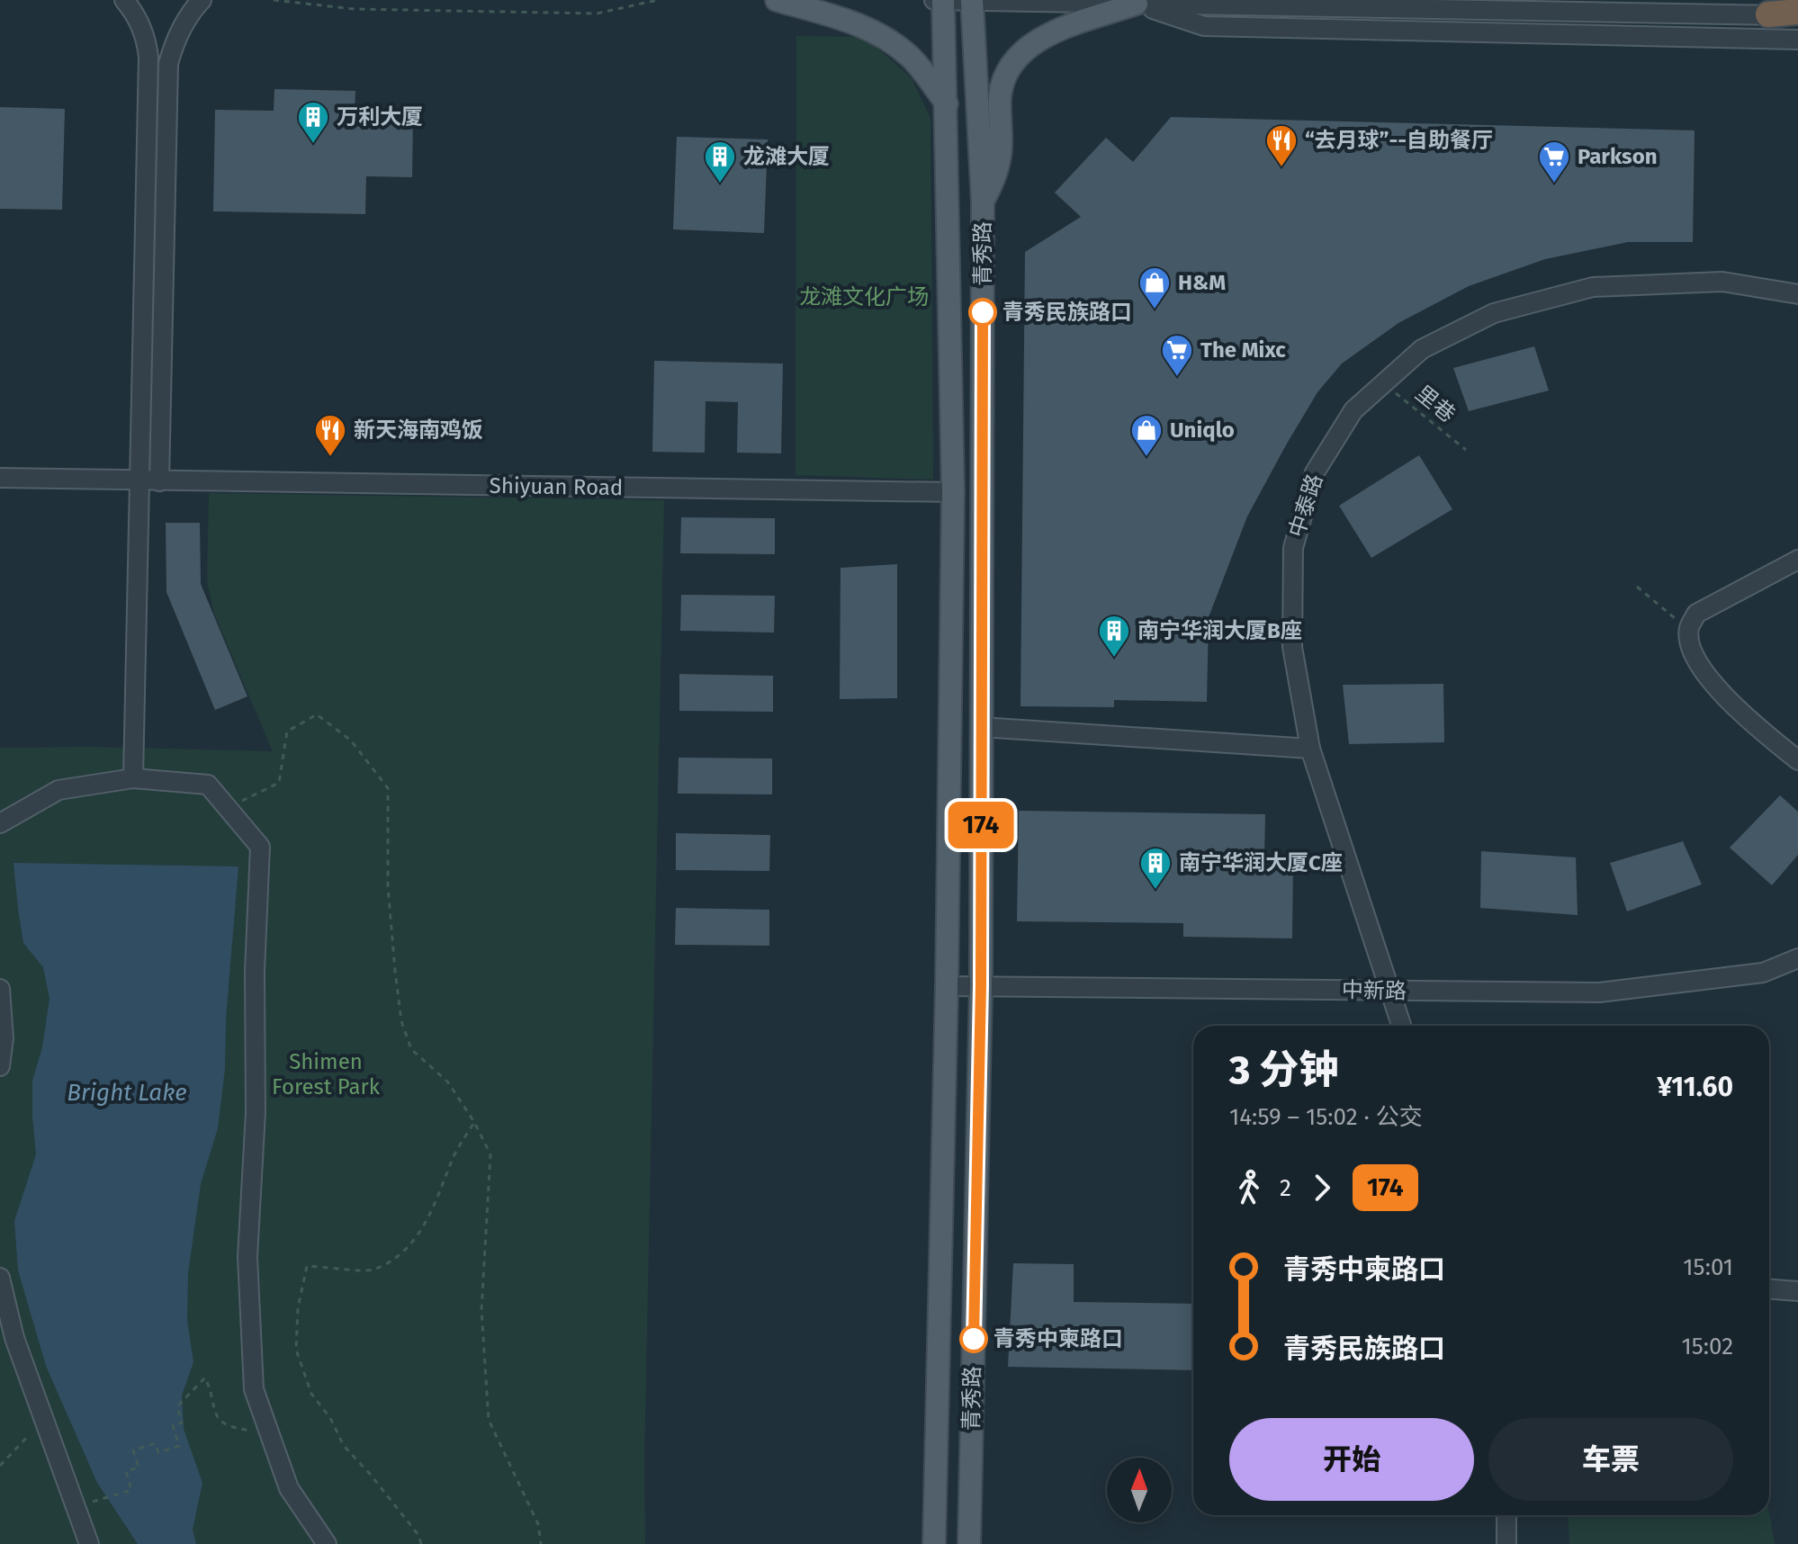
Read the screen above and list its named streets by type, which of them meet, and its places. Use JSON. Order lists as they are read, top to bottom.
{
  "streets": {
    "main road": ["青秀路"],
    "street": ["Shiyuan Road", "中泰路", "中新路"],
    "path": ["里巷"]
  },
  "crossings": [
    ["青秀路", "Shiyuan Road"],
    ["青秀路", "中新路"],
    ["里巷", "中泰路"],
    ["中泰路", "中新路"]
  ],
  "water": ["Bright Lake"],
  "parks": ["龙滩文化广场", "Shimen Forest Park"],
  "places": {
    "building": [
      "万利大厦",
      "龙滩大厦",
      "南宁华润大厦B座",
      "南宁华润大厦C座"
    ],
    "restaurant": ["“去月球”--自助餐厅", "新天海南鸡饭"],
    "supermarket": ["Parkson", "The Mixc"],
    "shop": ["H&M", "Uniqlo"],
    "other": ["青秀民族路口", "青秀中柬路口"]
  },
  "lines": ["bus line 174"],
  "north": "top",
  "page": {
    "on_map": "174",
    "heading": ["3 分钟", "14:59 – 15:02 · 公交", "¥11.60"],
    "legs": ["2", "174"],
    "list": [
      {
        "name": "青秀中柬路口",
        "value": "15:01"
      },
      {
        "name": "青秀民族路口",
        "value": "15:02"
      }
    ],
    "buttons": ["开始", "车票"]
  }
}
